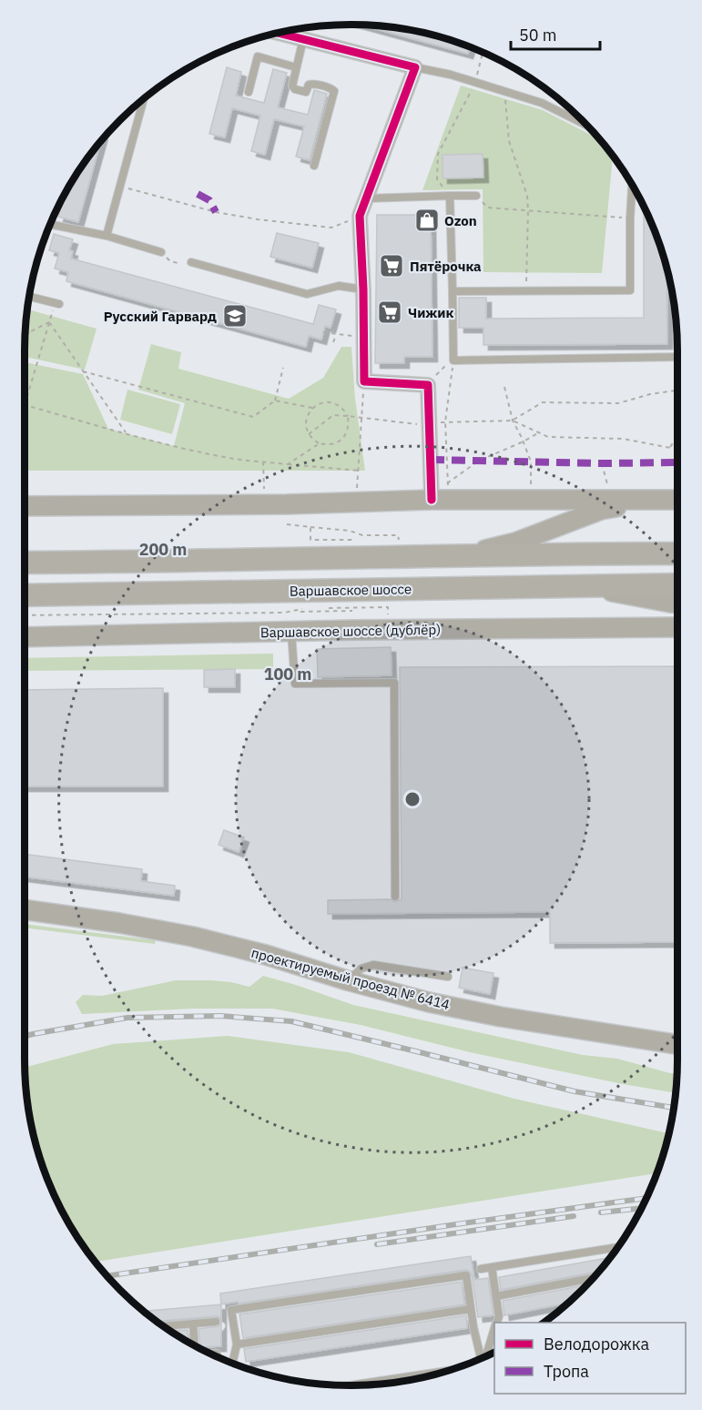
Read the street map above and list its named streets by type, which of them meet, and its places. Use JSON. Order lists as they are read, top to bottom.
{
  "streets": {
    "main road": ["Варшавское шоссе", "Варшавское шоссе (дублёр)", "проектируемый проезд № 6414"]
  },
  "places": {
    "shop": ["Ozon"],
    "supermarket": ["Пятёрочка", "Чижик"],
    "school or university": ["Русский Гарвард"]
  },
  "legend": ["Велодорожка", "Тропа"],
  "scale_bar": "50 m",
  "rings": ["200 m", "100 m"]
}
